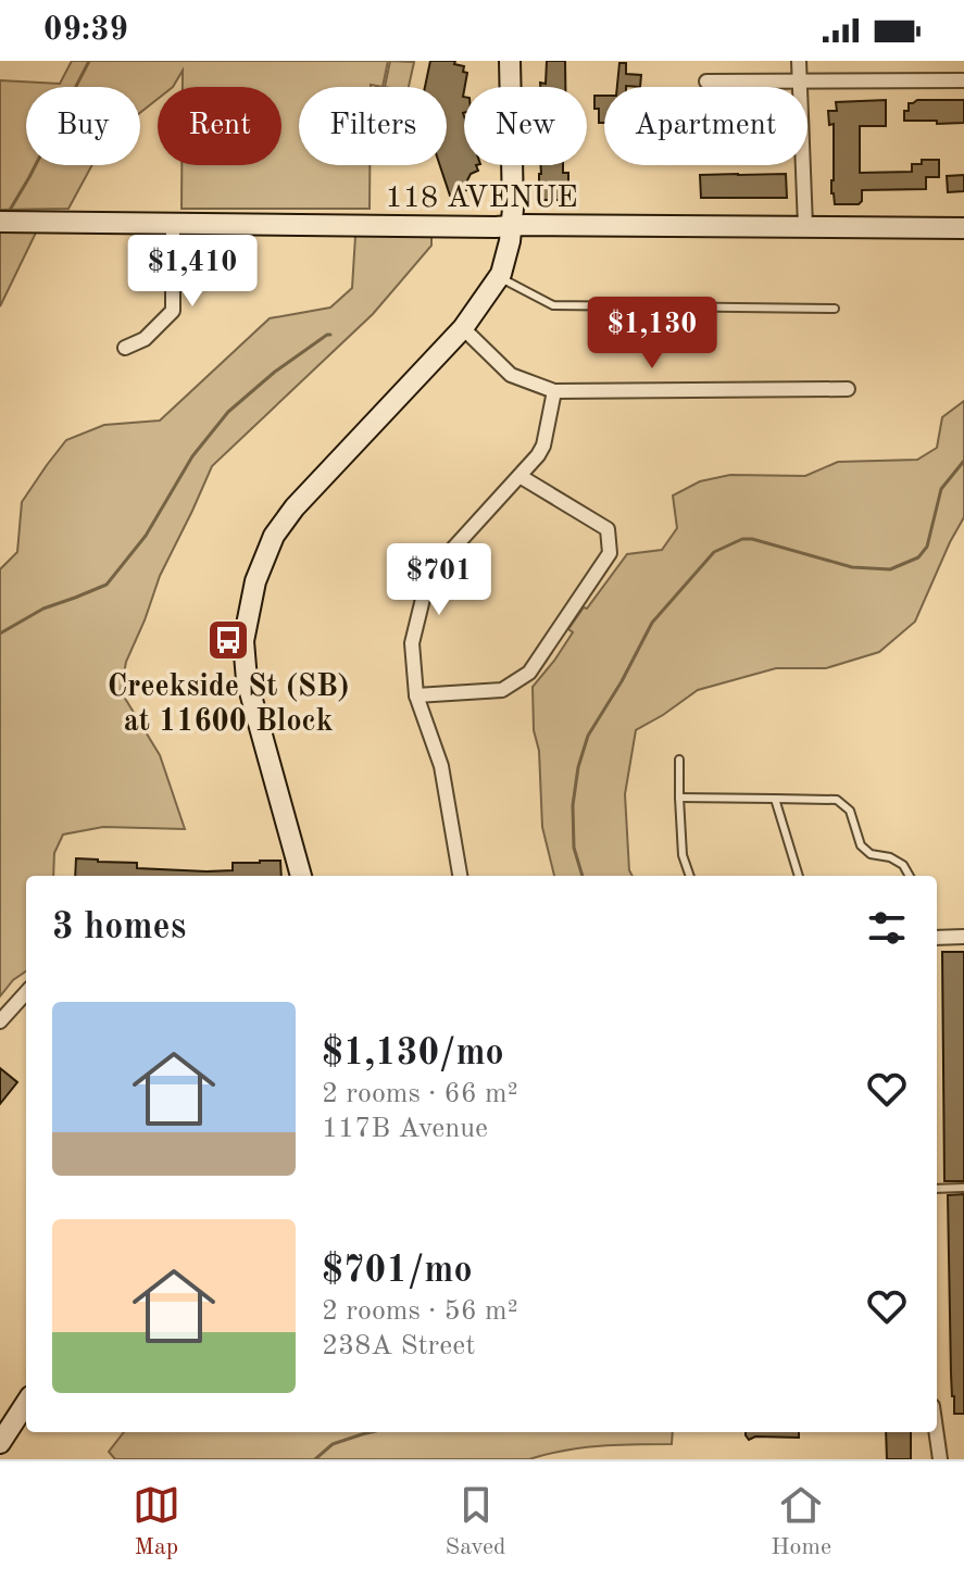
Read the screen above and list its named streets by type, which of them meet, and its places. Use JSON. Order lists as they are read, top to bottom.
{
  "streets": {
    "street": ["118 AVENUE"]
  },
  "places": {
    "bus stop": ["Creekside St (SB) at 11600 Block"]
  },
  "page": {
    "status": "09:39",
    "chip": [
      "Buy",
      "Rent",
      "Filters",
      "New",
      "Apartment"
    ],
    "price": ["$1,410", "$1,130", "$701"],
    "heading": "3 homes",
    "list": [
      {
        "name": "$1,130/mo",
        "note": "2 rooms · 66 m² · 117B Avenue"
      },
      {
        "name": "$701/mo",
        "note": "2 rooms · 56 m² · 238A Street"
      }
    ],
    "tabs": ["Map", "Saved", "Home"]
  }
}
